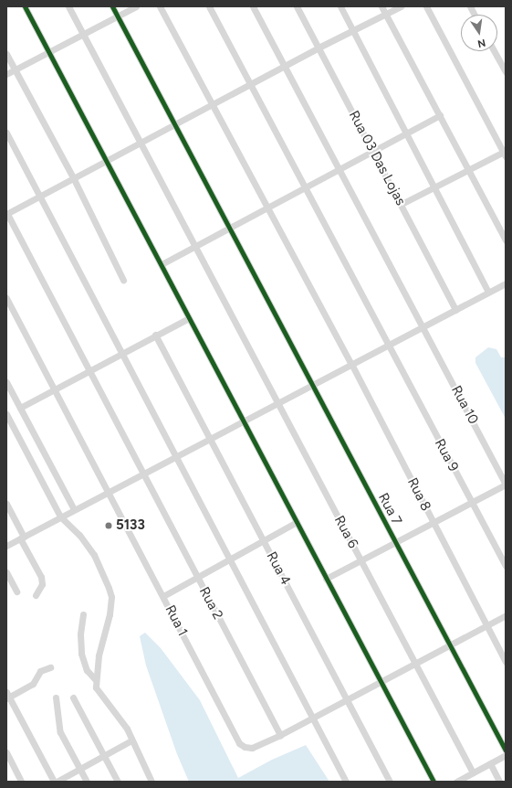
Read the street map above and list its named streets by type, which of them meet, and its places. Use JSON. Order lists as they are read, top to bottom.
{
  "streets": {
    "street": [
      "Rua 03 Das Lojas",
      "Rua 10",
      "Rua 9",
      "Rua 8",
      "Rua 7",
      "Rua 6",
      "Rua 4",
      "Rua 2",
      "Rua 1"
    ]
  },
  "crossings": [
    ["Rua 2", "Rua 1"]
  ],
  "places": ["5133"],
  "north": "bottom"
}
